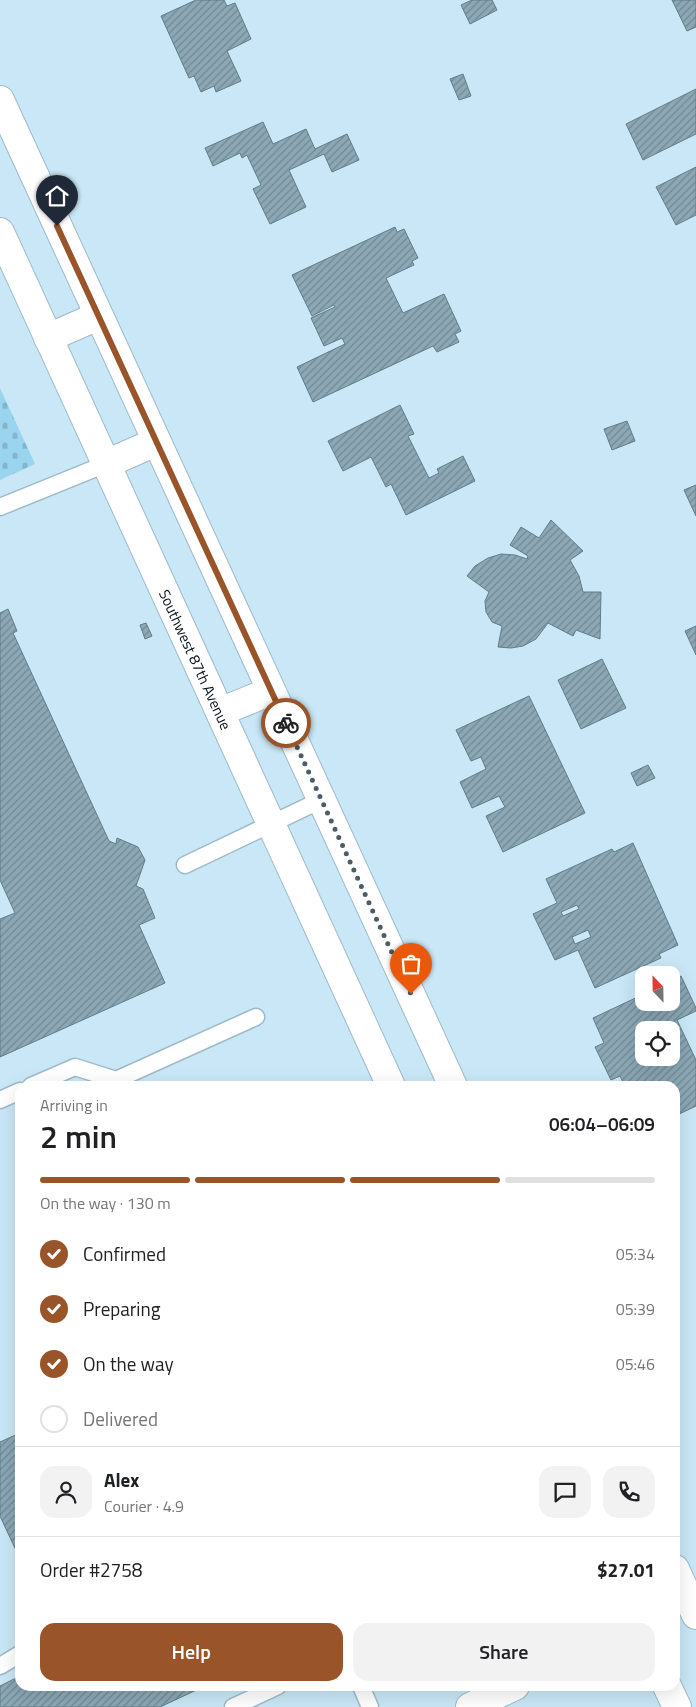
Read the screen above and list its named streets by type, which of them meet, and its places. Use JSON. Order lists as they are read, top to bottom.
{
  "streets": {
    "main road": ["Southwest 87th Avenue"]
  },
  "north": "top",
  "page": {
    "heading": ["2 min", "Arriving in", "06:04–06:09"],
    "panel": [
      "Alex",
      "Courier · 4.9",
      "Order #2758",
      "$27.01"
    ],
    "bar": "On the way · 130 m",
    "list": [
      ["Confirmed", "05:34"],
      ["Preparing", "05:39"],
      ["On the way", "05:46"],
      "Delivered"
    ],
    "buttons": ["Help", "Share"]
  }
}
